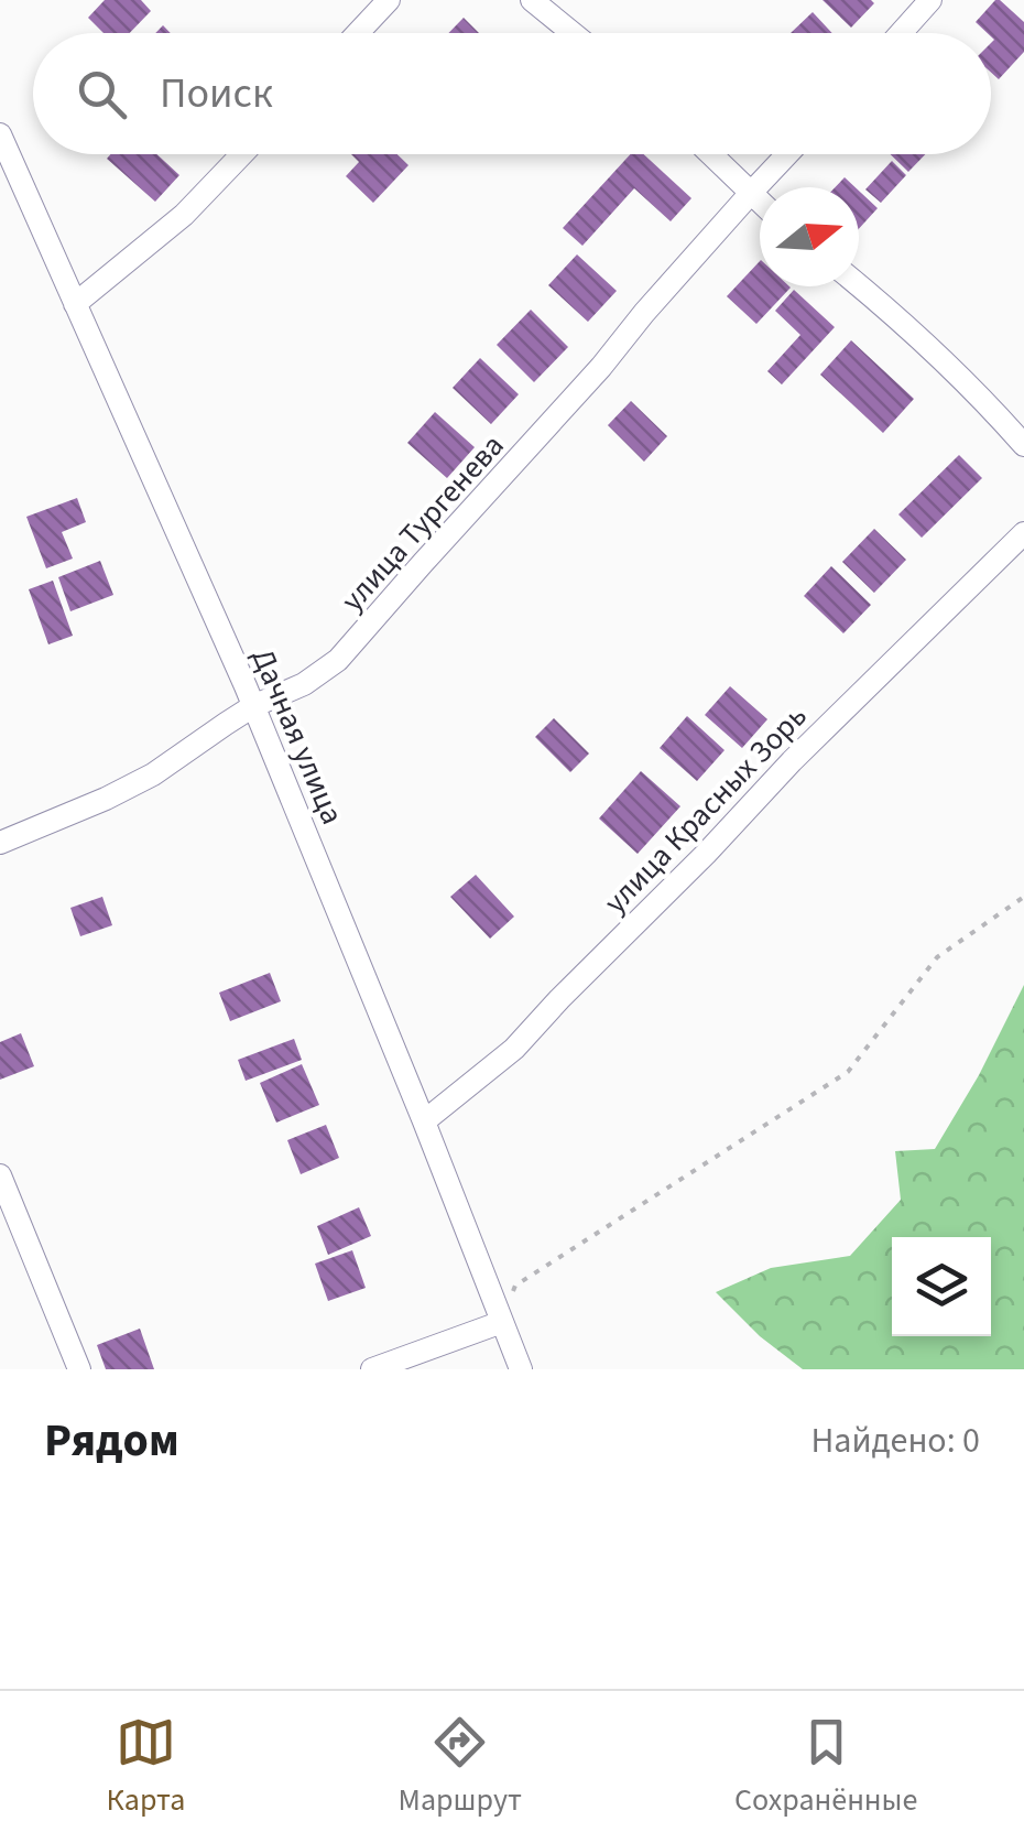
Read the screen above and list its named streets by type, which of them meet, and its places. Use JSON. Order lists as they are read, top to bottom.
{
  "streets": {
    "street": ["улица Тургенева", "Дачная улица", "улица Красных Зорь"]
  },
  "crossings": [
    ["улица Тургенева", "Дачная улица"],
    ["Дачная улица", "улица Красных Зорь"]
  ],
  "north": "right",
  "page": {
    "search": "Поиск",
    "heading": ["Рядом", "Найдено: 0"],
    "nav": ["Карта", "Маршрут", "Сохранённые"]
  }
}
